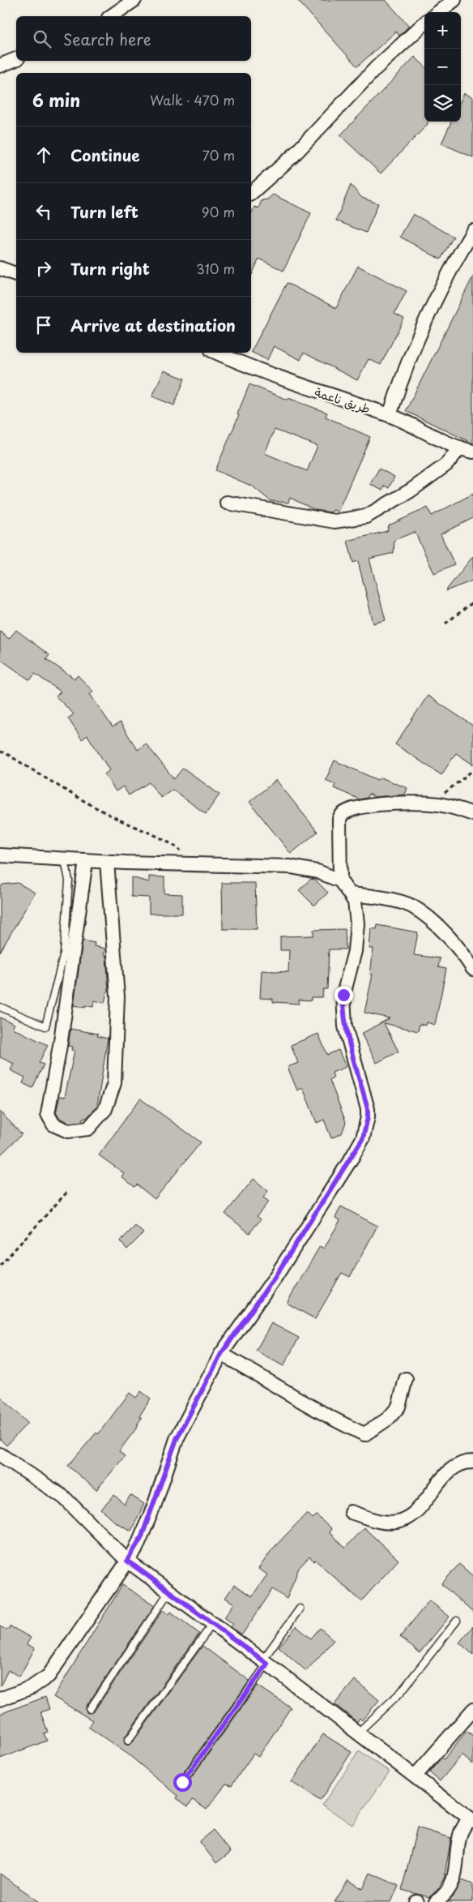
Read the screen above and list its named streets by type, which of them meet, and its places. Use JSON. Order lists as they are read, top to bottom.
{
  "streets": {
    "street": ["طريق ناعمة"]
  },
  "page": {
    "map_buttons": ["+", "−"],
    "search": "Search here",
    "heading": ["6 min", "Walk · 470 m"],
    "list": [
      ["Continue", "70 m"],
      ["Turn left", "90 m"],
      ["Turn right", "310 m"],
      "Arrive at destination"
    ]
  }
}
